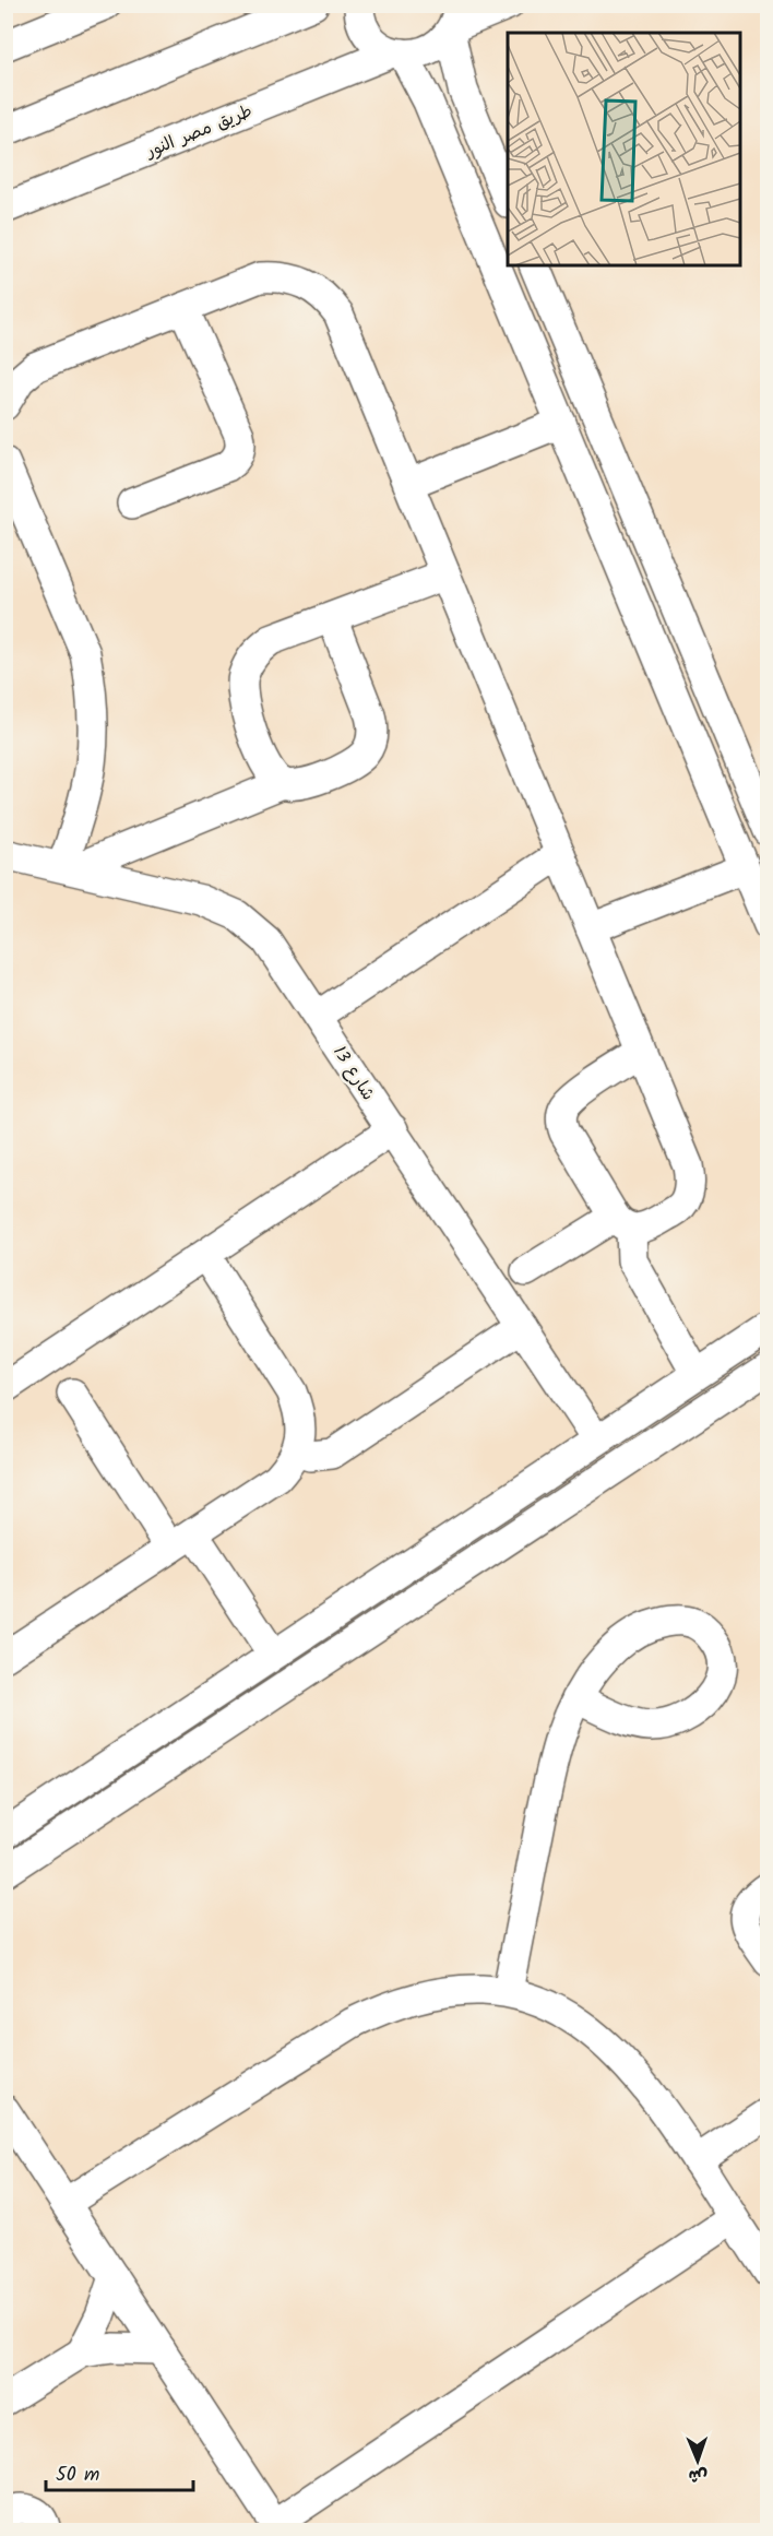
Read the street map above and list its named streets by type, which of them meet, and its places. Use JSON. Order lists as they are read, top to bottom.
{
  "streets": {
    "street": ["طريق مصر النور", "شارع 13"]
  },
  "scale_bar": "50 m",
  "north": "bottom"
}
